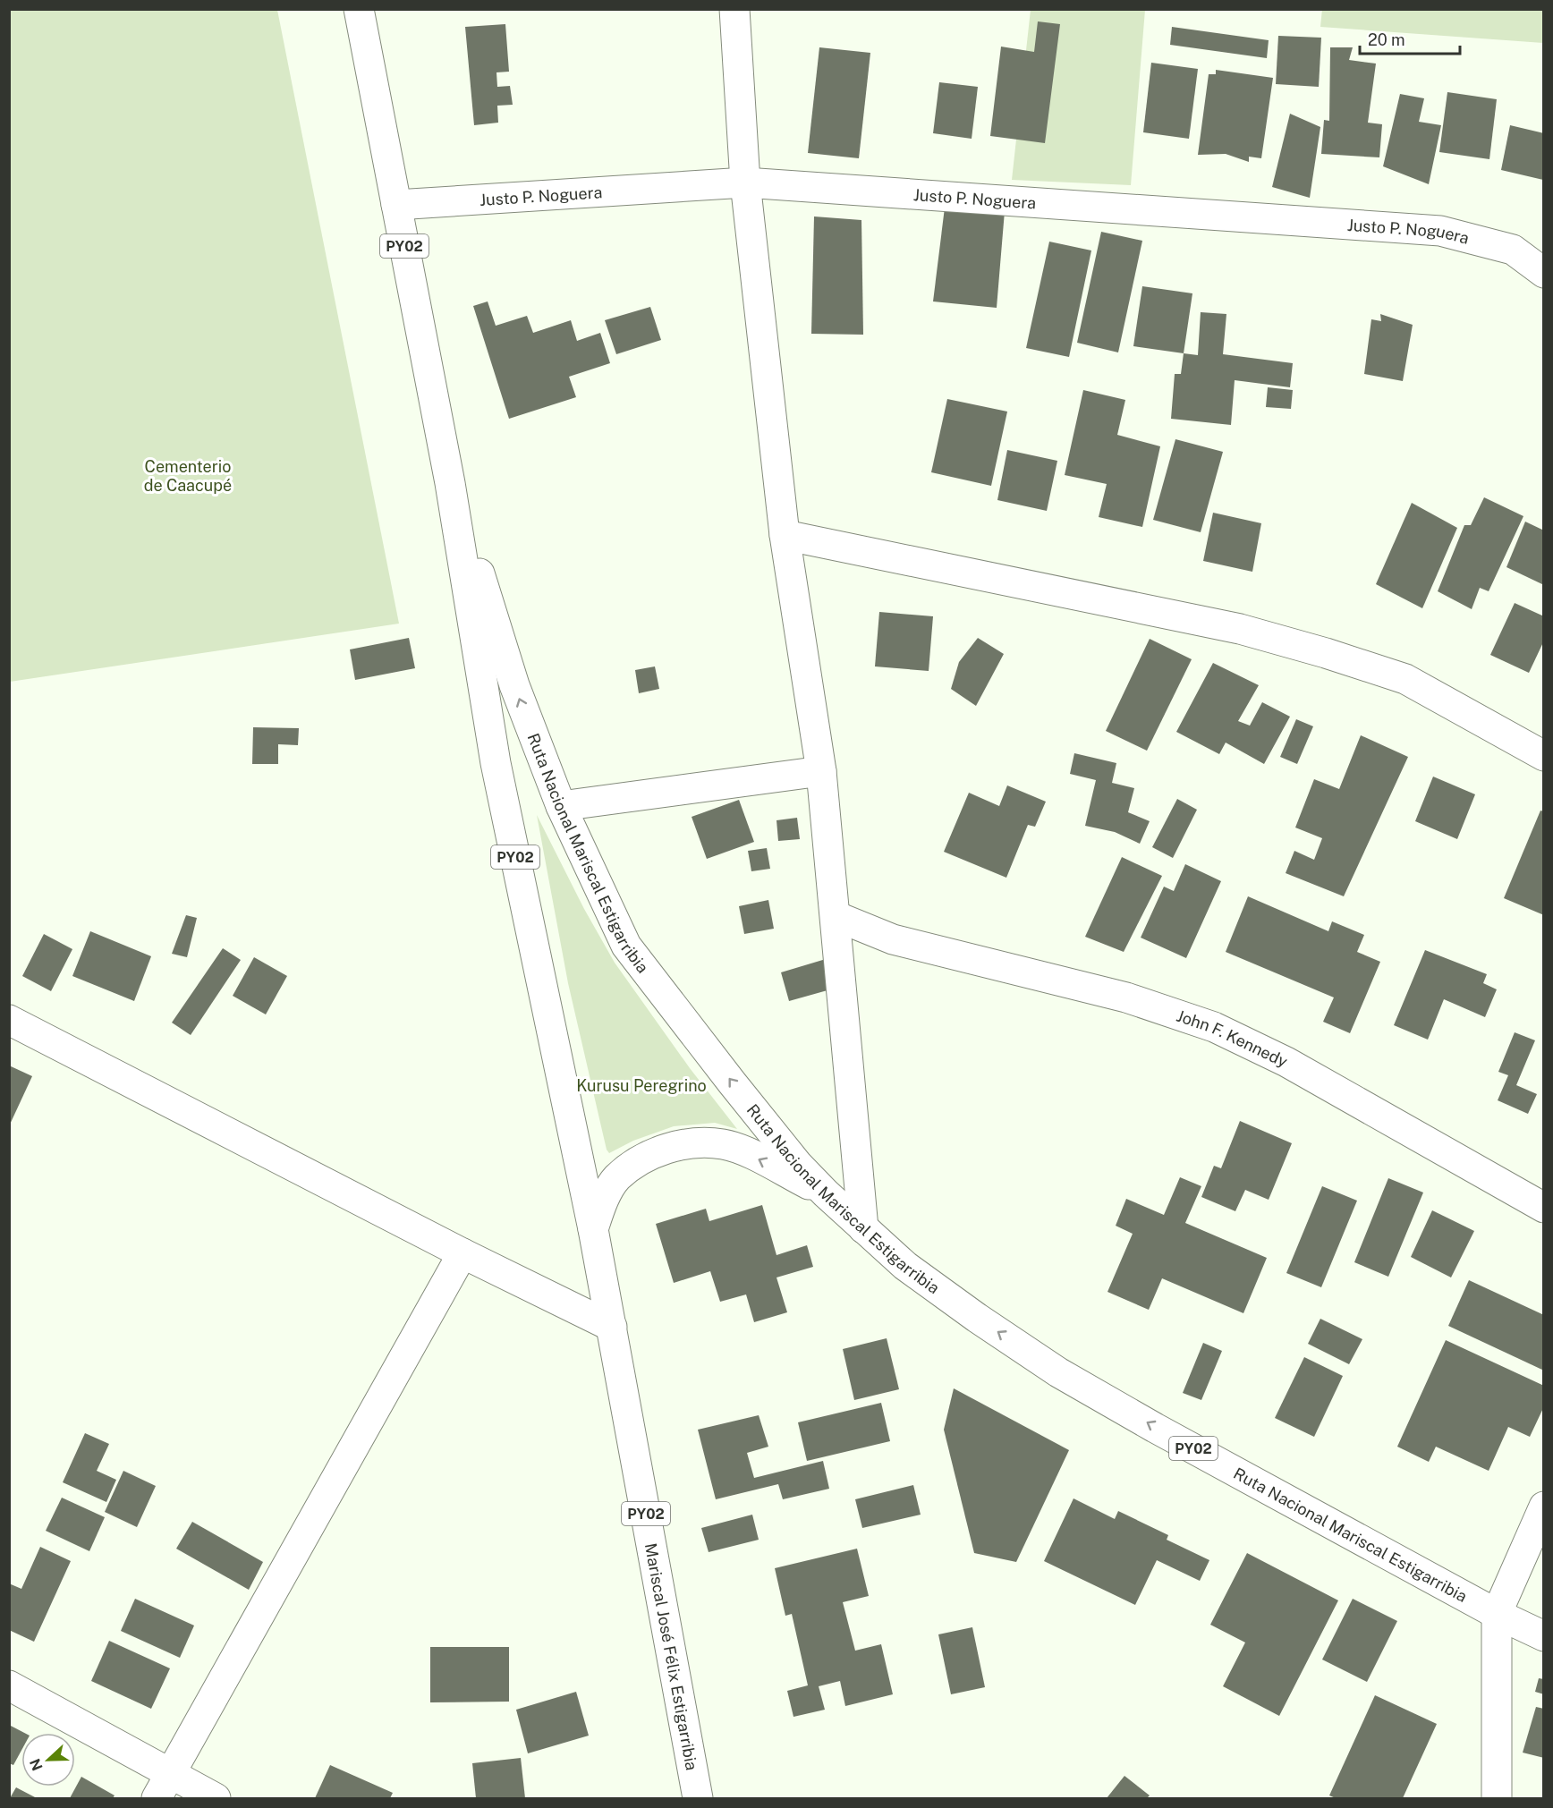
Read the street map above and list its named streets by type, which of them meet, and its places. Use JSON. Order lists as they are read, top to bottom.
{
  "streets": {
    "street": [
      "Justo P. Noguera",
      "PY02",
      "Ruta Nacional Mariscal Estigarribia",
      "John F. Kennedy",
      "Mariscal José Félix Estigarribia"
    ]
  },
  "crossings": [
    ["Justo P. Noguera", "Ruta Nacional Mariscal Estigarribia"],
    ["Ruta Nacional Mariscal Estigarribia", "Mariscal José Félix Estigarribia"]
  ],
  "one_way": ["Ruta Nacional Mariscal Estigarribia"],
  "parks": ["Cementerio de Caacupé", "Kurusu Peregrino"],
  "scale_bar": "20 m",
  "north": "left"
}
